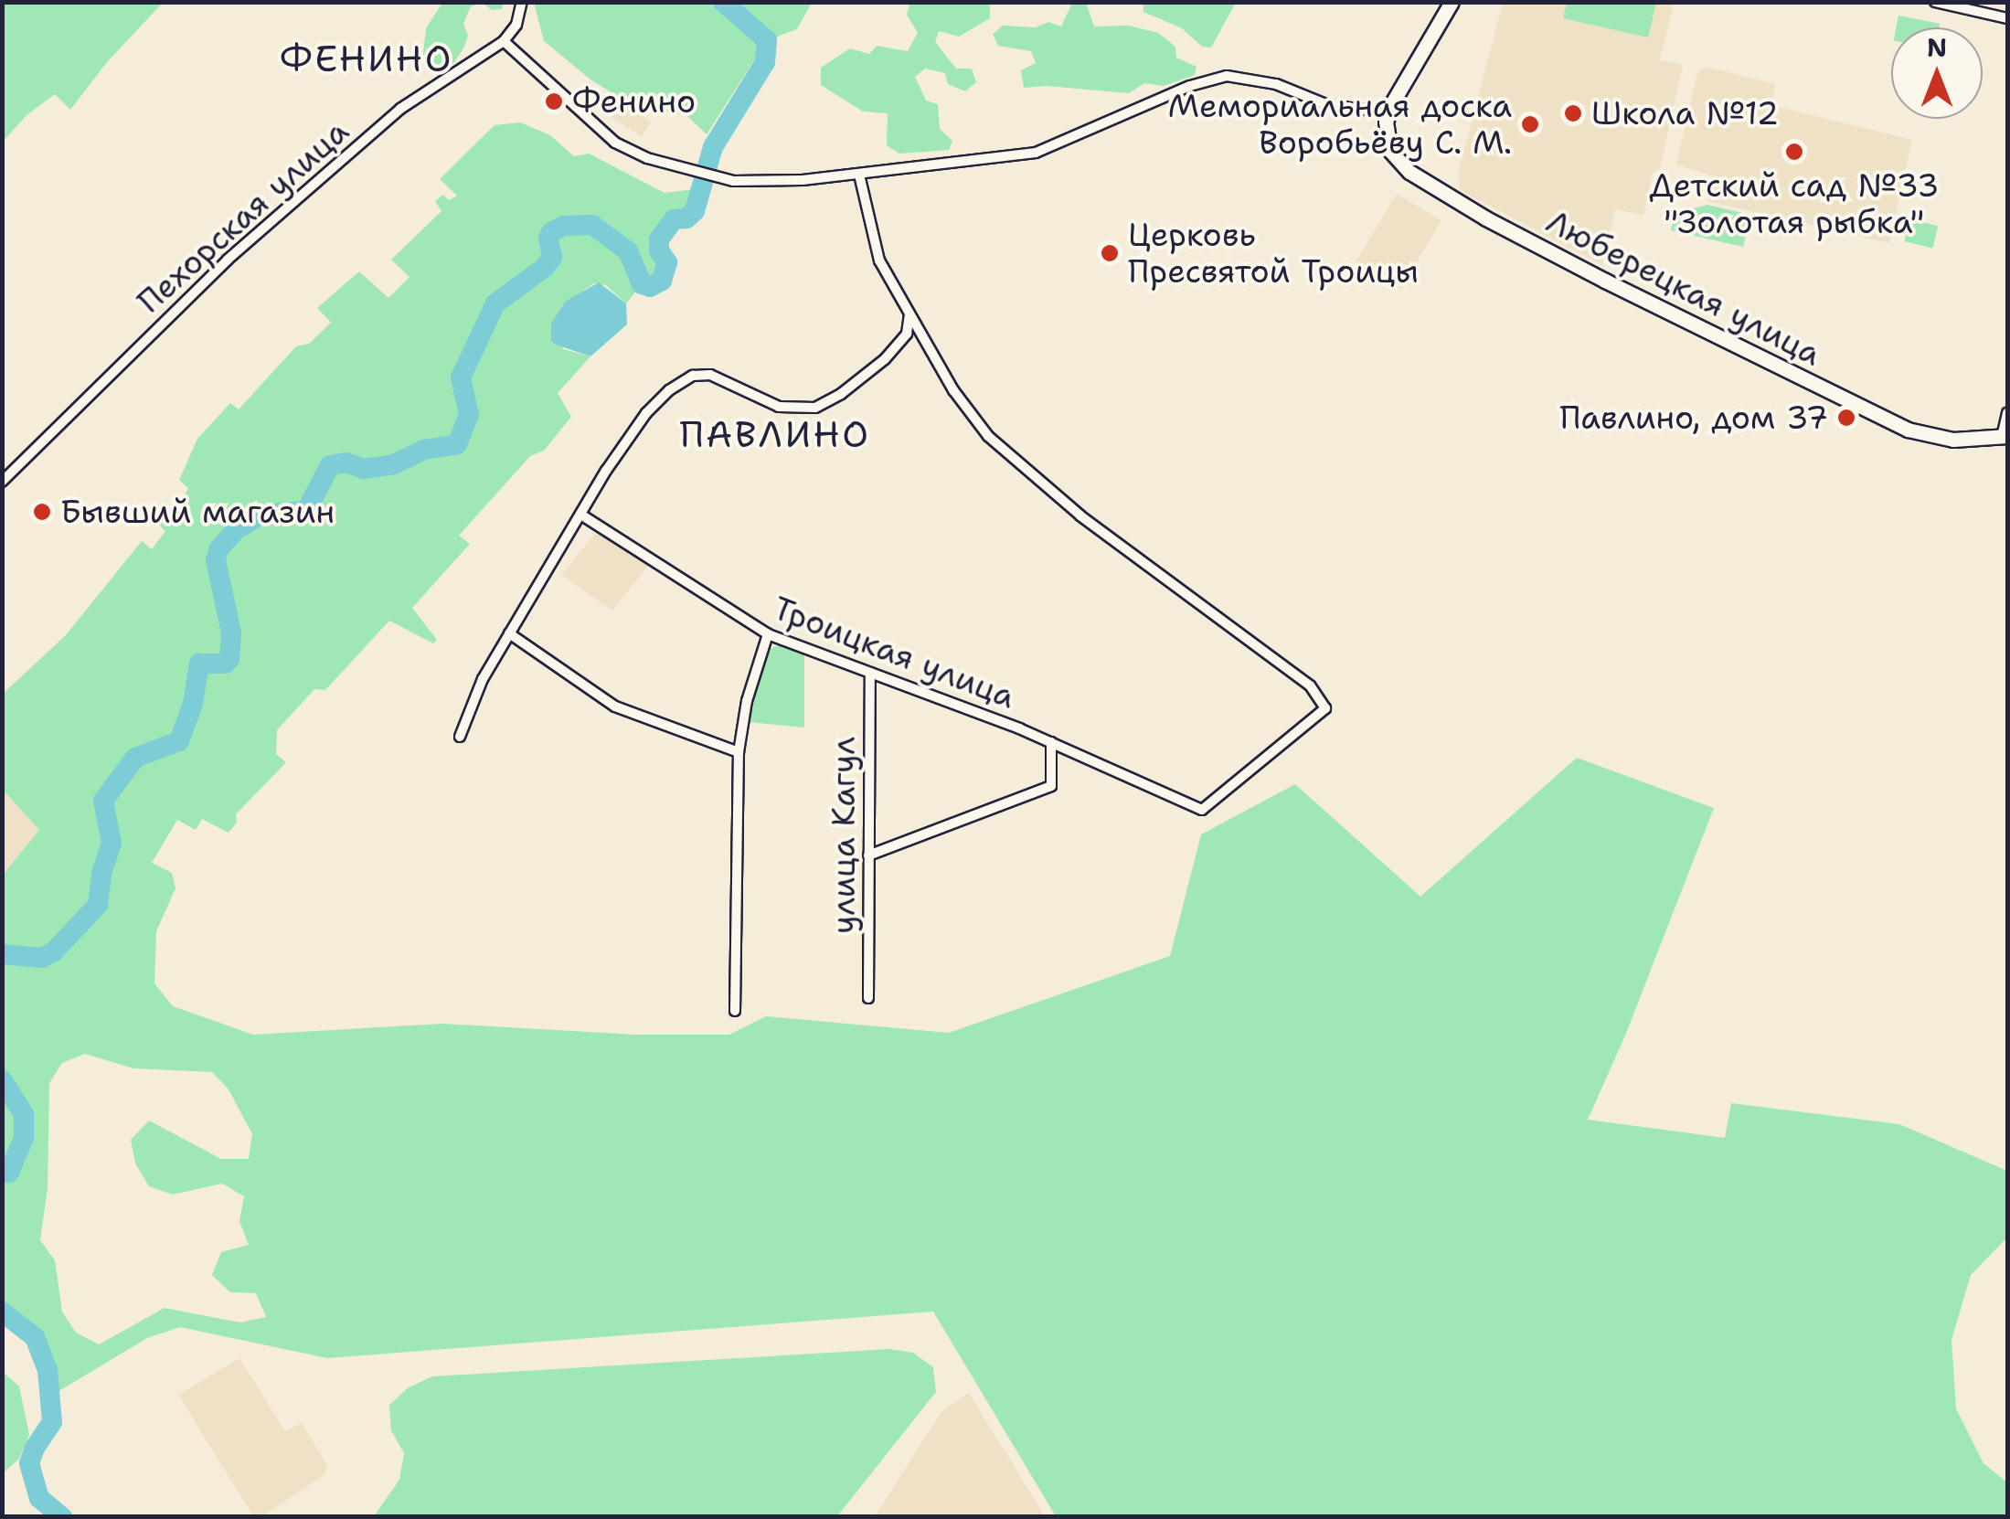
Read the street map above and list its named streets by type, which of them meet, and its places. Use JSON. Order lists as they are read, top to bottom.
{
  "streets": {
    "main road": ["Люберецкая улица"],
    "street": ["Пехорская улица", "Троицкая улица", "улица Кагул"]
  },
  "crossings": [
    ["Троицкая улица", "улица Кагул"]
  ],
  "districts": ["ФЕНИНО", "ПАВЛИНО"],
  "places": [
    "Фенино",
    "Школа №12",
    "Мемориальная доска Воробьёву С. М.",
    "Детский сад №33 \"Золотая рыбка\"",
    "Церковь Пресвятой Троицы",
    "Павлино, дом 37",
    "Бывший магазин"
  ],
  "north": "top"
}
